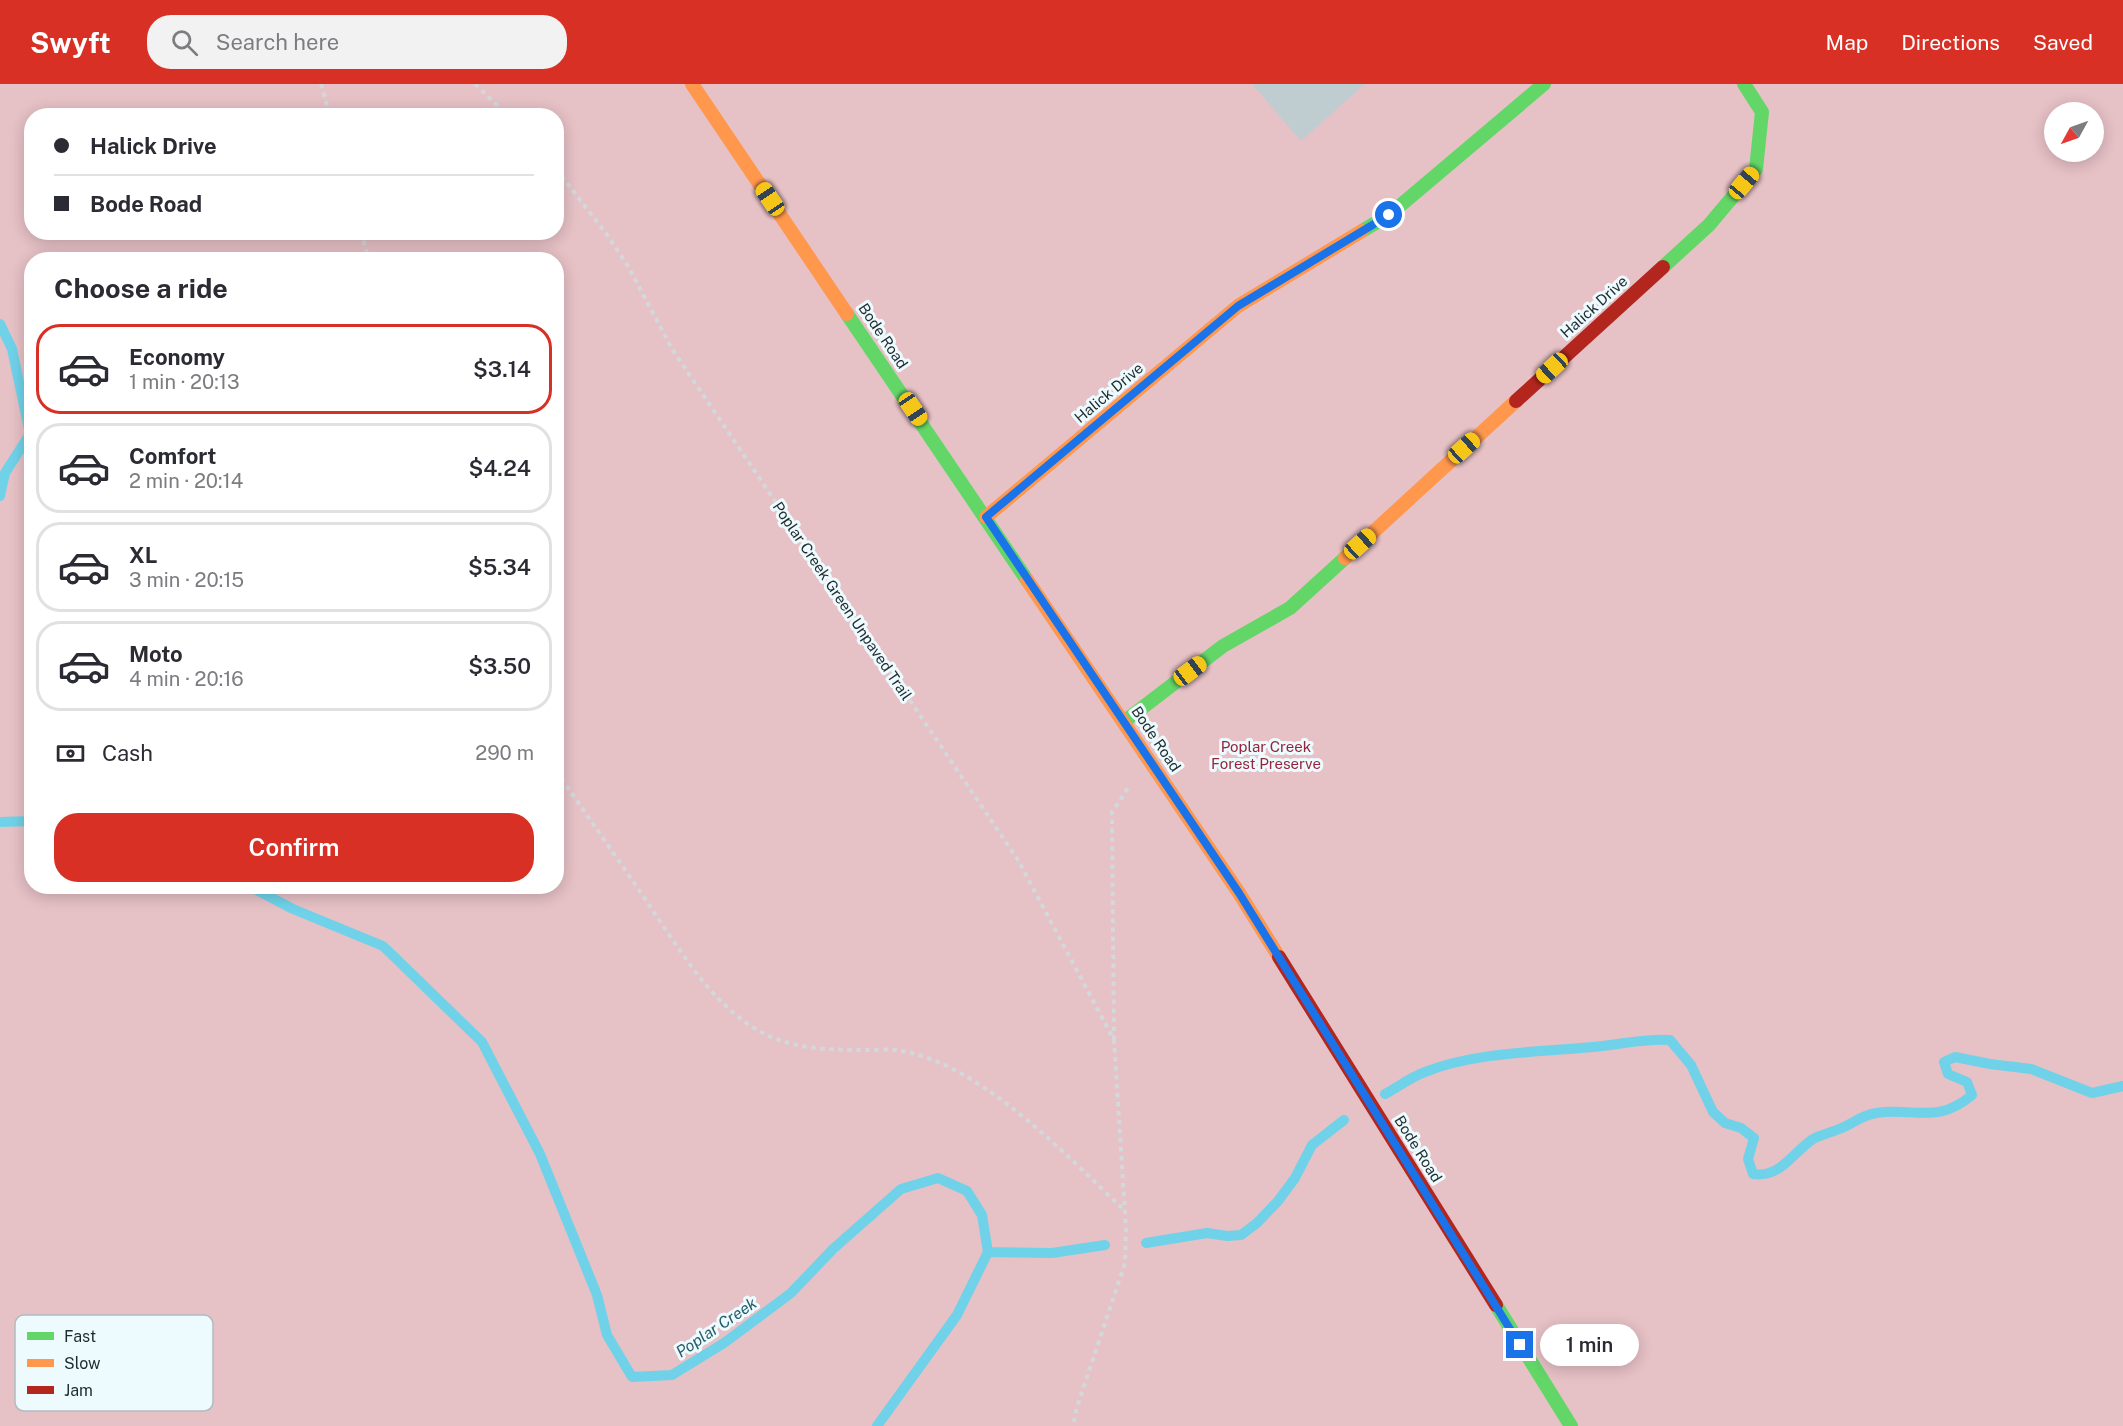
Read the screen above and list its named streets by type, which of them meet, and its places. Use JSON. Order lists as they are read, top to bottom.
{
  "streets": {
    "street": ["Halick Drive", "Bode Road"],
    "path": ["Poplar Creek Green Unpaved Trail"]
  },
  "crossings": [
    ["Halick Drive", "Bode Road"],
    ["Bode Road", "Poplar Creek Green Unpaved Trail"]
  ],
  "water": ["Poplar Creek"],
  "parks": ["Poplar Creek Forest Preserve"],
  "legend": ["Fast", "Slow", "Jam"],
  "north": "bottom left",
  "page": {
    "header": "Swyft",
    "search": "Search here",
    "nav": ["Map", "Directions", "Saved"],
    "banner": ["Halick Drive", "Bode Road"],
    "heading": "Choose a ride",
    "list": [
      {
        "name": "Economy",
        "note": "1 min · 20:13",
        "value": "$3.14"
      },
      {
        "name": "Comfort",
        "note": "2 min · 20:14",
        "value": "$4.24"
      },
      {
        "name": "XL",
        "note": "3 min · 20:15",
        "value": "$5.34"
      },
      {
        "name": "Moto",
        "note": "4 min · 20:16",
        "value": "$3.50"
      }
    ],
    "pay": ["Cash", "290 m"],
    "buttons": "Confirm",
    "bubble": "1 min"
  }
}
